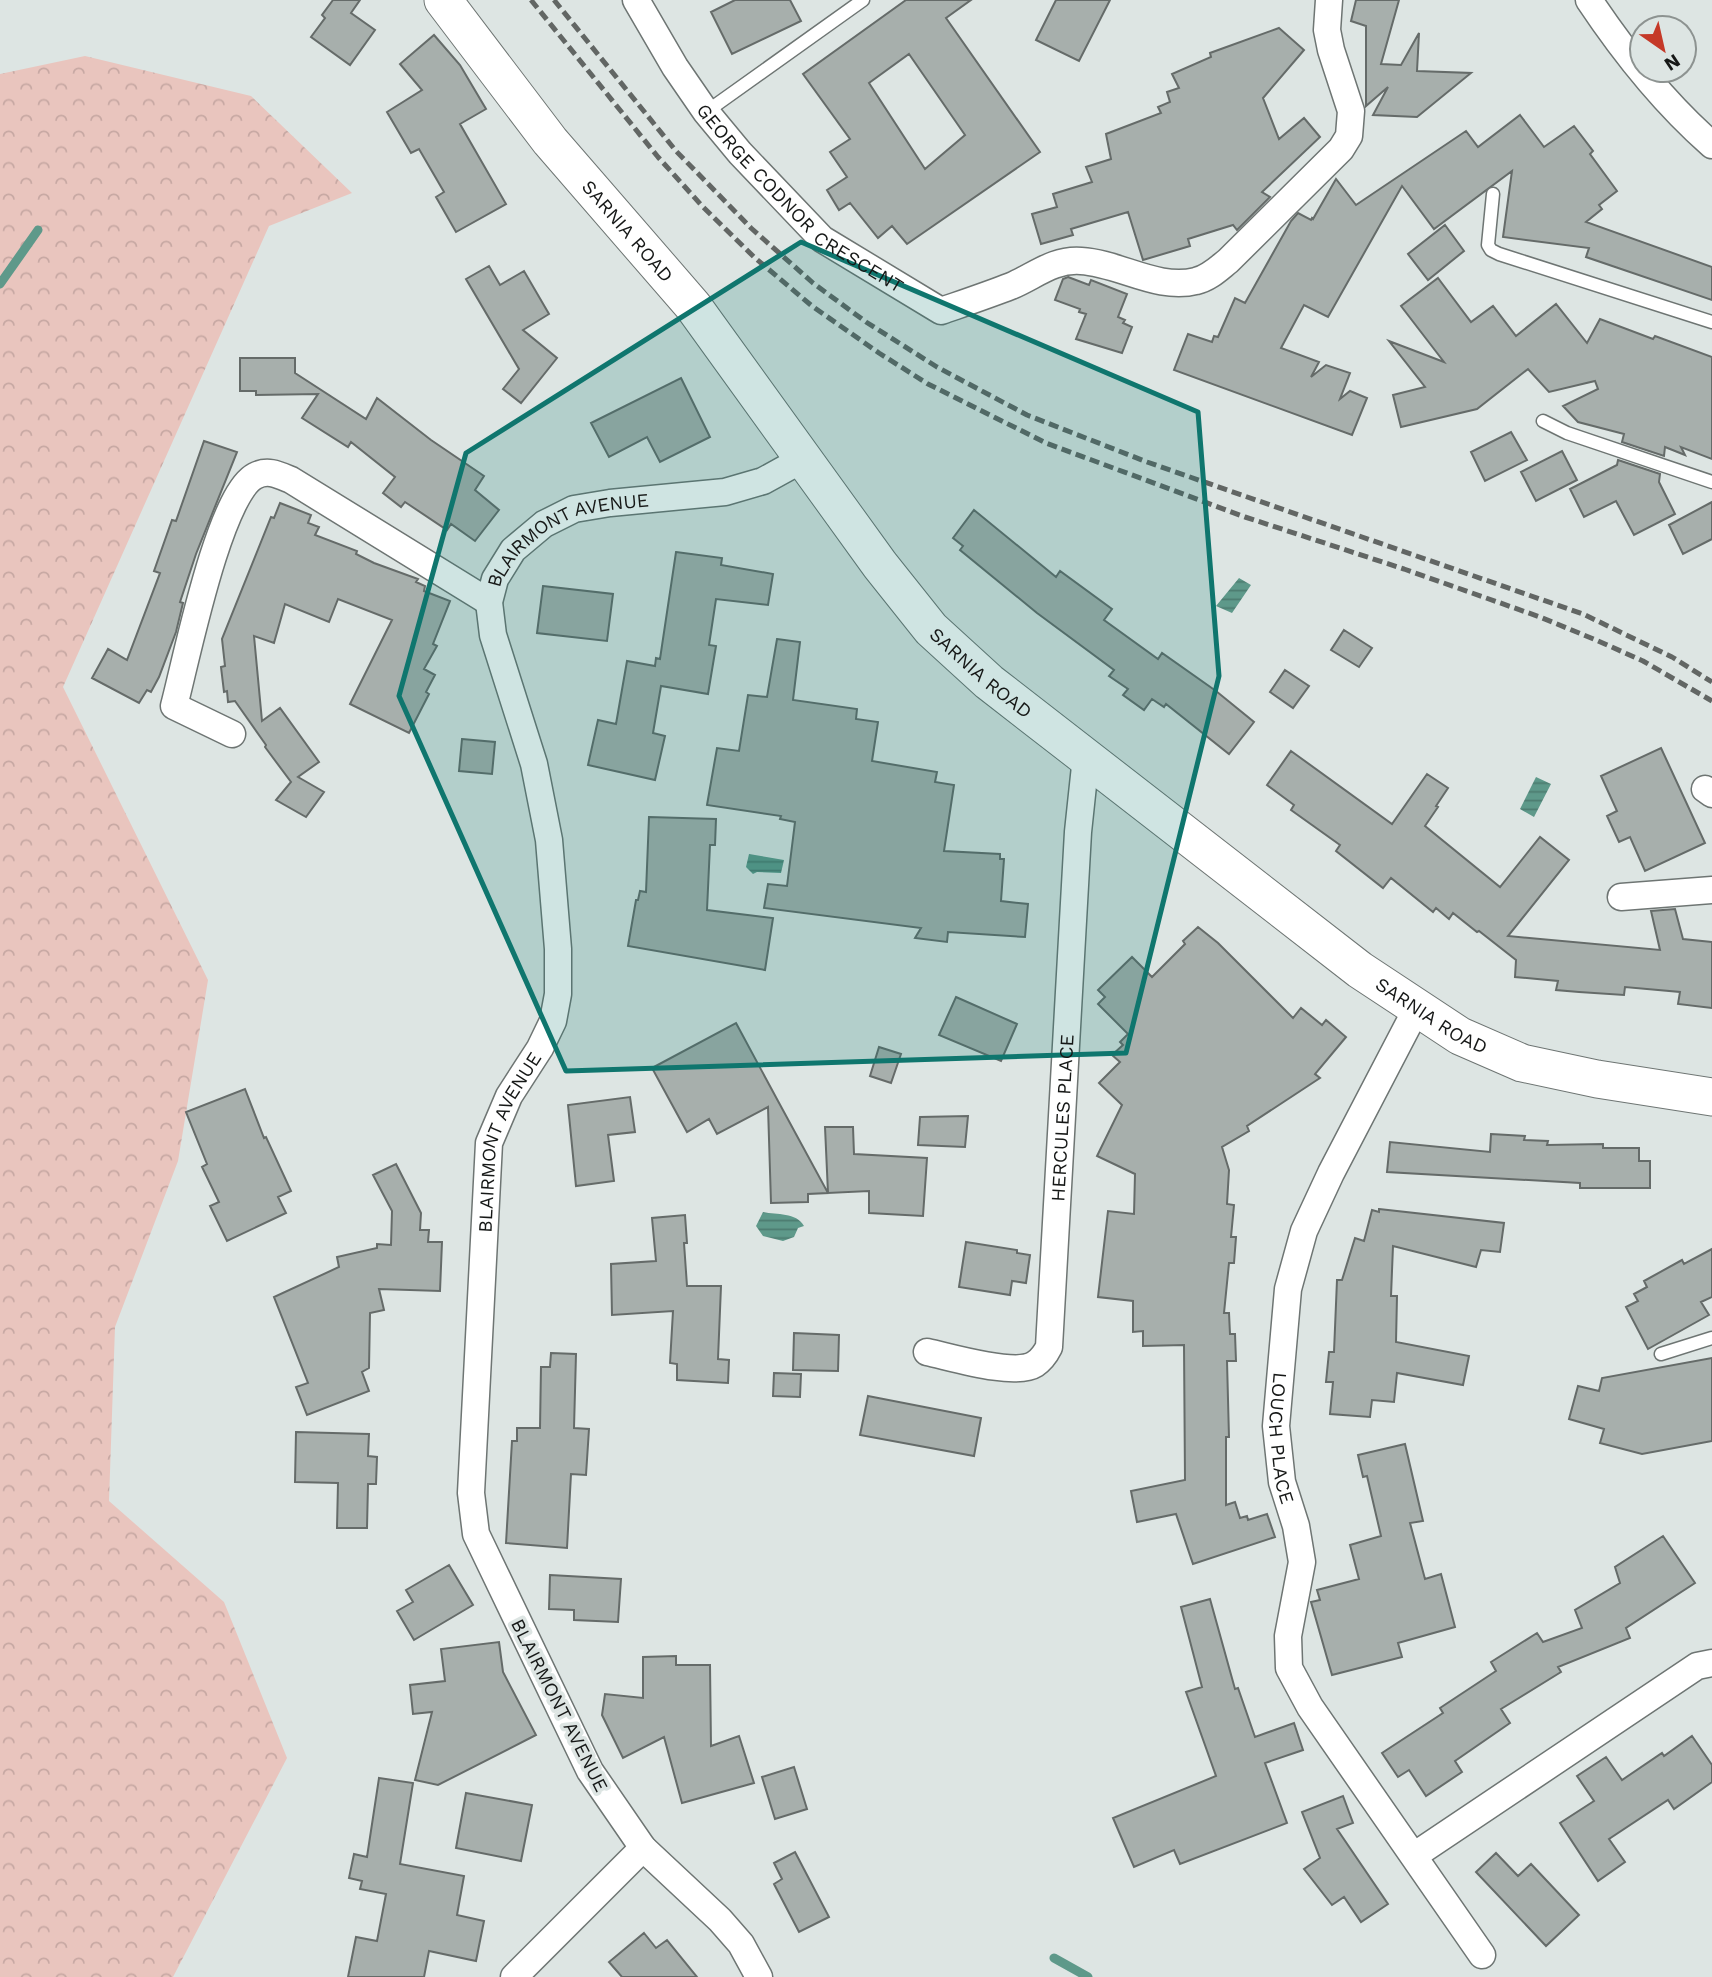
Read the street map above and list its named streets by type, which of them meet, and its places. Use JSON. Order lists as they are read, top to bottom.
{
  "streets": {
    "main road": ["SARNIA ROAD"],
    "street": [
      "GEORGE CODNOR CRESCENT",
      "BLAIRMONT AVENUE",
      "HERCULES PLACE",
      "LOUCH PLACE"
    ]
  },
  "crossings": [
    ["SARNIA ROAD", "BLAIRMONT AVENUE"],
    ["SARNIA ROAD", "HERCULES PLACE"],
    ["SARNIA ROAD", "LOUCH PLACE"]
  ],
  "north": "bottom right"
}
